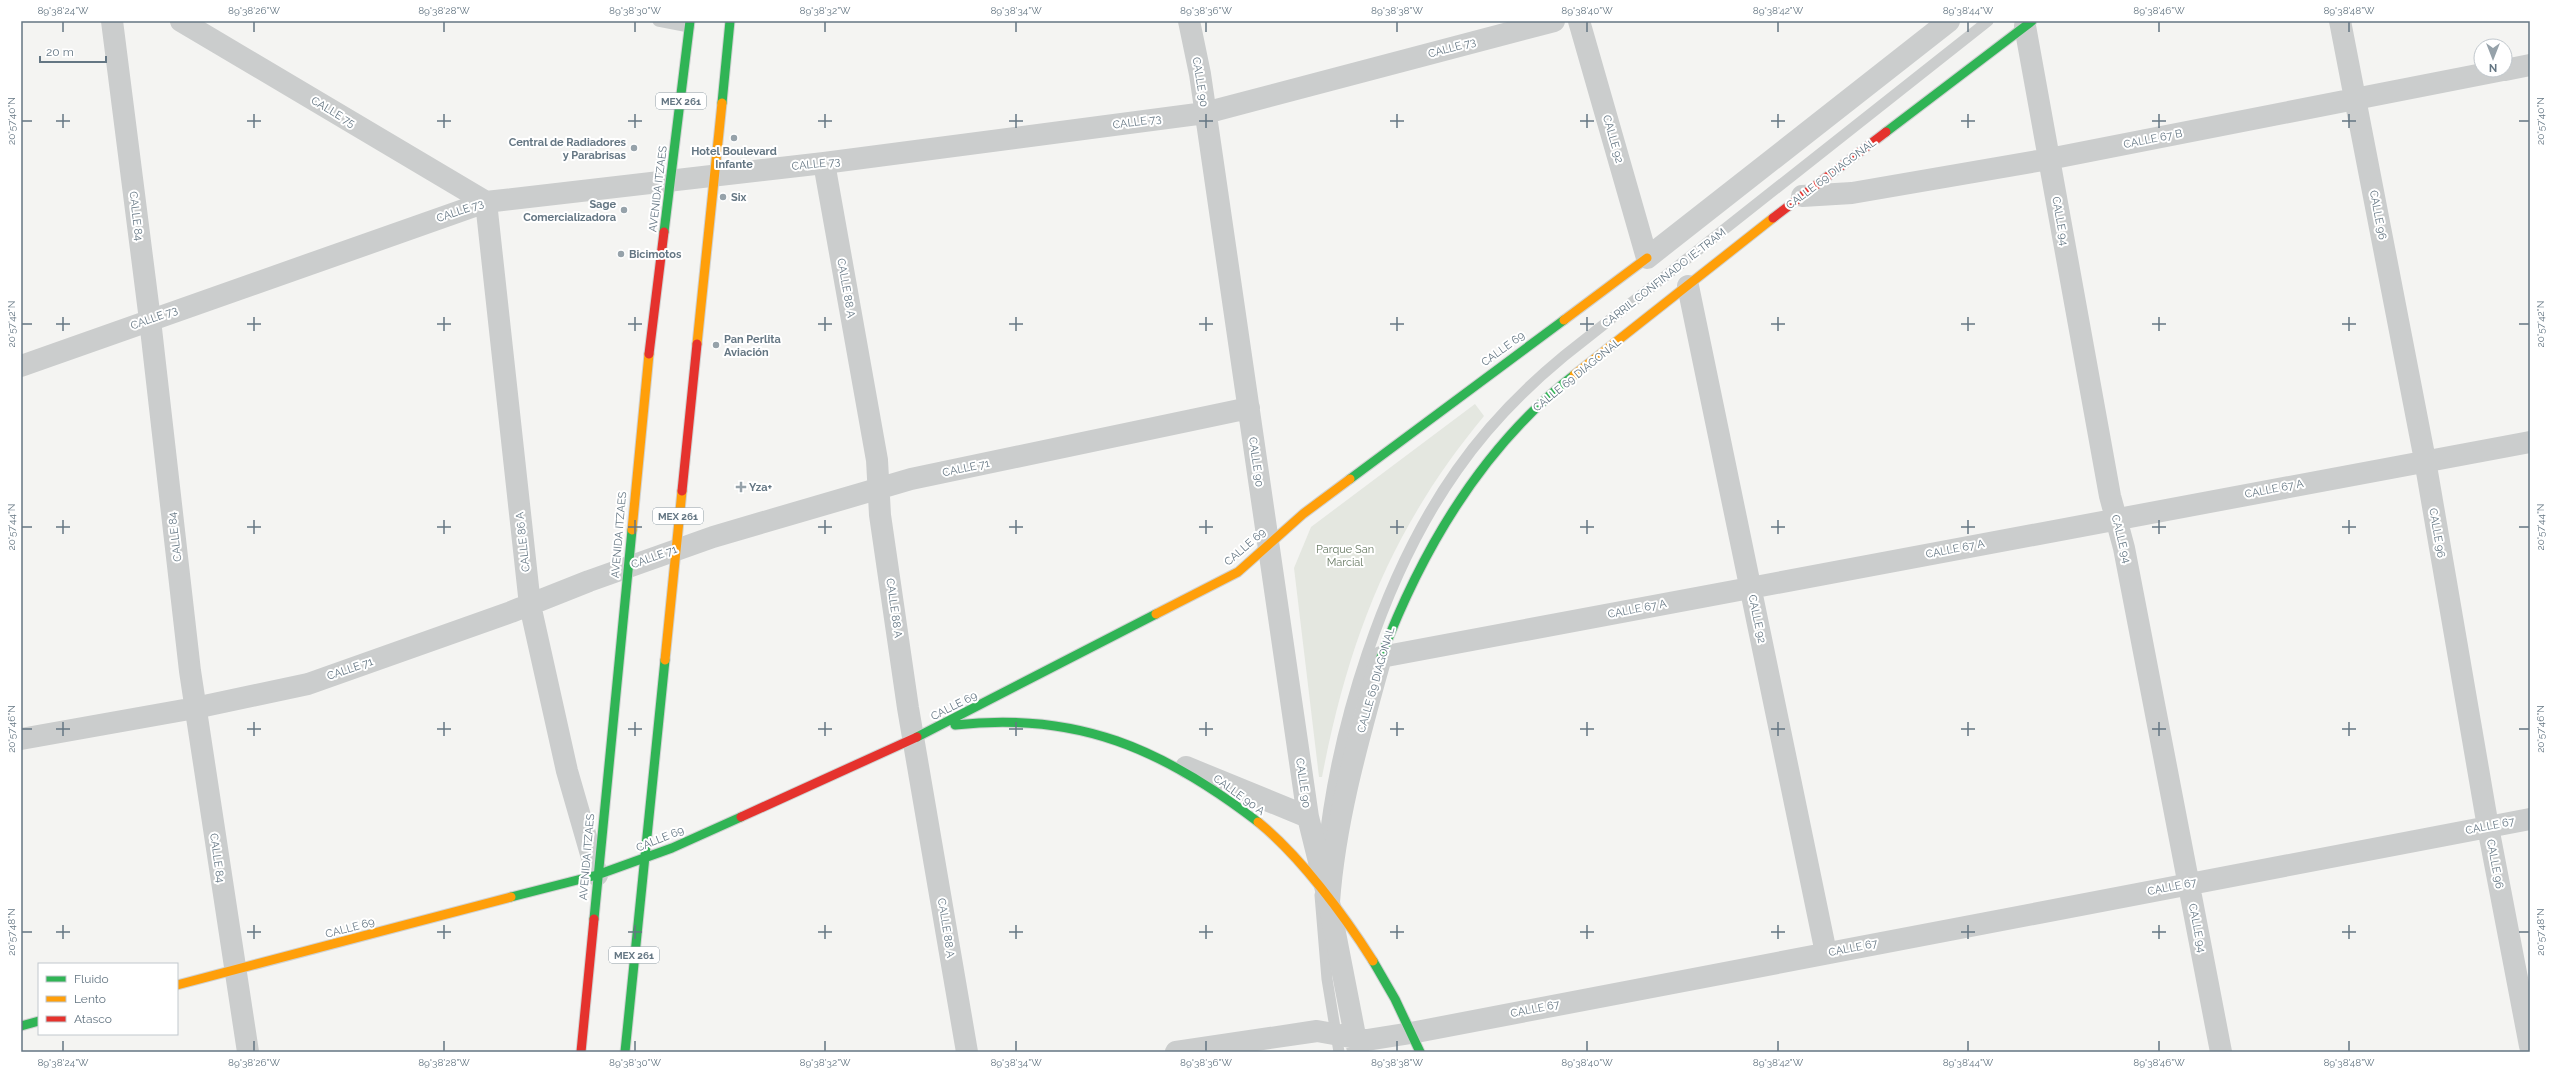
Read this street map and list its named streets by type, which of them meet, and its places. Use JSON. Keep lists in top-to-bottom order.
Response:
{
  "streets": {
    "main road": [
      "MEX 261",
      "CALLE 69 DIAGONAL",
      "AVENIDA ITZAES",
      "CALLE 69",
      "CALLE 90 A"
    ],
    "street": [
      "CALLE 73",
      "CALLE 90",
      "CALLE 75",
      "CALLE 92",
      "CALLE 67 B",
      "CALLE 96",
      "CALLE 84",
      "CALLE 94",
      "CALLE 88 A",
      "CALLE 71",
      "CALLE 67 A",
      "CALLE 86 A",
      "CALLE 67"
    ],
    "lane": ["CARRIL CONFINADO IE-TRAM"]
  },
  "crossings": [
    ["CALLE 73", "CALLE 90"],
    ["CALLE 73", "MEX 261"],
    ["CALLE 73", "CALLE 75"],
    ["CALLE 73", "AVENIDA ITZAES"],
    ["CALLE 73", "CALLE 84"],
    ["CALLE 73", "CALLE 88 A"],
    ["CALLE 73", "CALLE 86 A"],
    ["CALLE 90", "CALLE 69 DIAGONAL"],
    ["CALLE 90", "CARRIL CONFINADO IE-TRAM"],
    ["CALLE 90", "CALLE 69"],
    ["CALLE 90", "CALLE 71"],
    ["CALLE 90", "CALLE 90 A"],
    ["MEX 261", "CALLE 69"],
    ["MEX 261", "CALLE 71"],
    ["CALLE 75", "CALLE 86 A"],
    ["CALLE 92", "CALLE 69 DIAGONAL"],
    ["CALLE 92", "CALLE 69"],
    ["CALLE 92", "CALLE 67 A"],
    ["CALLE 92", "CALLE 67"],
    ["CALLE 67 B", "CALLE 69 DIAGONAL"],
    ["CALLE 67 B", "CALLE 96"],
    ["CALLE 67 B", "CALLE 94"],
    ["CALLE 69 DIAGONAL", "CALLE 94"],
    ["CALLE 69 DIAGONAL", "CARRIL CONFINADO IE-TRAM"],
    ["CALLE 69 DIAGONAL", "CALLE 67 A"],
    ["CALLE 69 DIAGONAL", "CALLE 90 A"],
    ["AVENIDA ITZAES", "CALLE 69"],
    ["AVENIDA ITZAES", "CALLE 71"],
    ["AVENIDA ITZAES", "CALLE 86 A"],
    ["CALLE 96", "CALLE 67 A"],
    ["CALLE 96", "CALLE 67"],
    ["CALLE 84", "CALLE 69"],
    ["CALLE 84", "CALLE 71"],
    ["CALLE 94", "CALLE 67 A"],
    ["CALLE 94", "CALLE 67"],
    ["CARRIL CONFINADO IE-TRAM", "CALLE 90 A"],
    ["CALLE 88 A", "CALLE 69"],
    ["CALLE 88 A", "CALLE 71"],
    ["CALLE 69", "CALLE 86 A"],
    ["CALLE 69", "CALLE 90 A"],
    ["CALLE 71", "CALLE 86 A"],
    ["CALLE 90 A", "CALLE 67"]
  ],
  "parks": ["Parque San Marcial"],
  "places": {
    "other": [
      "Hotel Boulevard Infante",
      "Central de Radiadores y Parabrisas",
      "Six",
      "Sage Comercializadora",
      "Bicimotos",
      "Pan Perlita Aviación"
    ],
    "health": ["Yza+"]
  },
  "legend": ["Fluido", "Lento", "Atasco"],
  "scale_bar": "20 m",
  "north": "bottom",
  "coordinates": [
    "89°38'24\"W",
    "89°38'26\"W",
    "89°38'28\"W",
    "89°38'30\"W",
    "89°38'32\"W",
    "89°38'34\"W",
    "89°38'36\"W",
    "89°38'38\"W",
    "89°38'40\"W",
    "89°38'42\"W",
    "89°38'44\"W",
    "89°38'46\"W",
    "89°38'48\"W",
    "20°57'40\"N",
    "20°57'42\"N",
    "20°57'44\"N",
    "20°57'46\"N",
    "20°57'48\"N"
  ]
}
